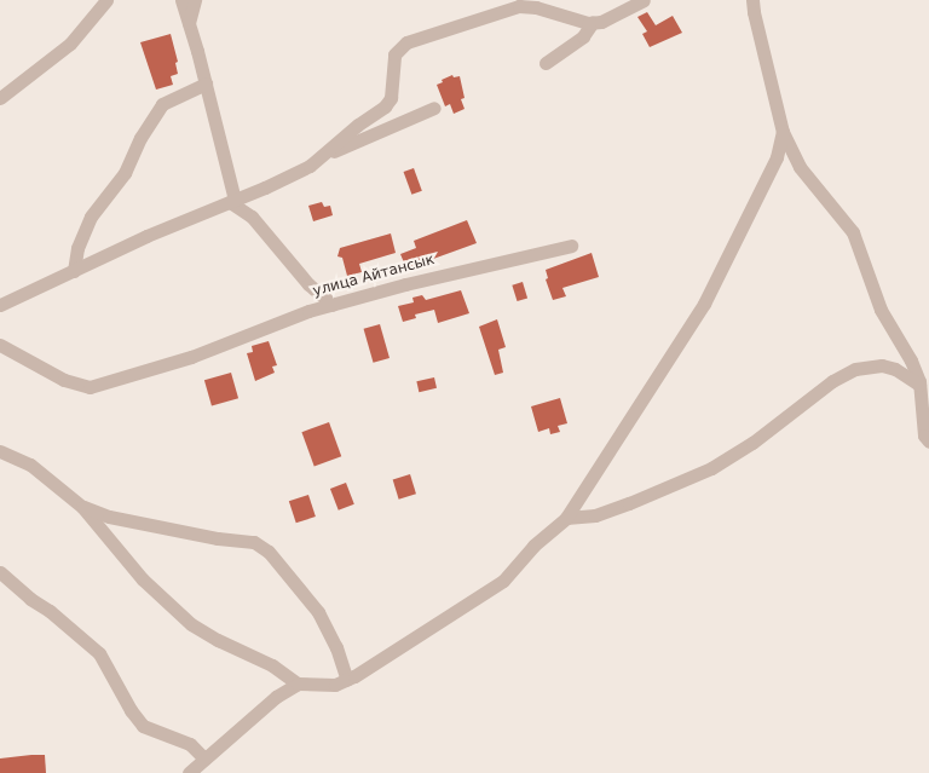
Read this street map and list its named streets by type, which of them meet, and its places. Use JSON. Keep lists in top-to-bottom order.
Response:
{
  "streets": {
    "street": ["улица Айтансык"]
  }
}
